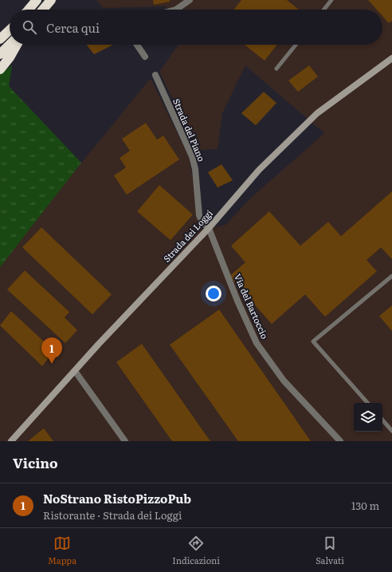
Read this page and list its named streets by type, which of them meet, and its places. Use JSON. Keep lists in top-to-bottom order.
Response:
{
  "streets": {
    "street": ["Strada del Piano", "Strada dei Loggi", "Via del Bartoccio"]
  },
  "crossings": [
    ["Strada del Piano", "Strada dei Loggi"],
    ["Strada del Piano", "Via del Bartoccio"],
    ["Strada dei Loggi", "Via del Bartoccio"]
  ],
  "page": {
    "search": "Cerca qui",
    "pins": "1",
    "heading": "Vicino",
    "list": [
      {
        "mark": "1",
        "name": "NoStrano RistoPizzoPub",
        "note": "Ristorante · Strada dei Loggi",
        "value": "130 m"
      }
    ],
    "nav": ["Mappa", "Indicazioni", "Salvati"]
  }
}
